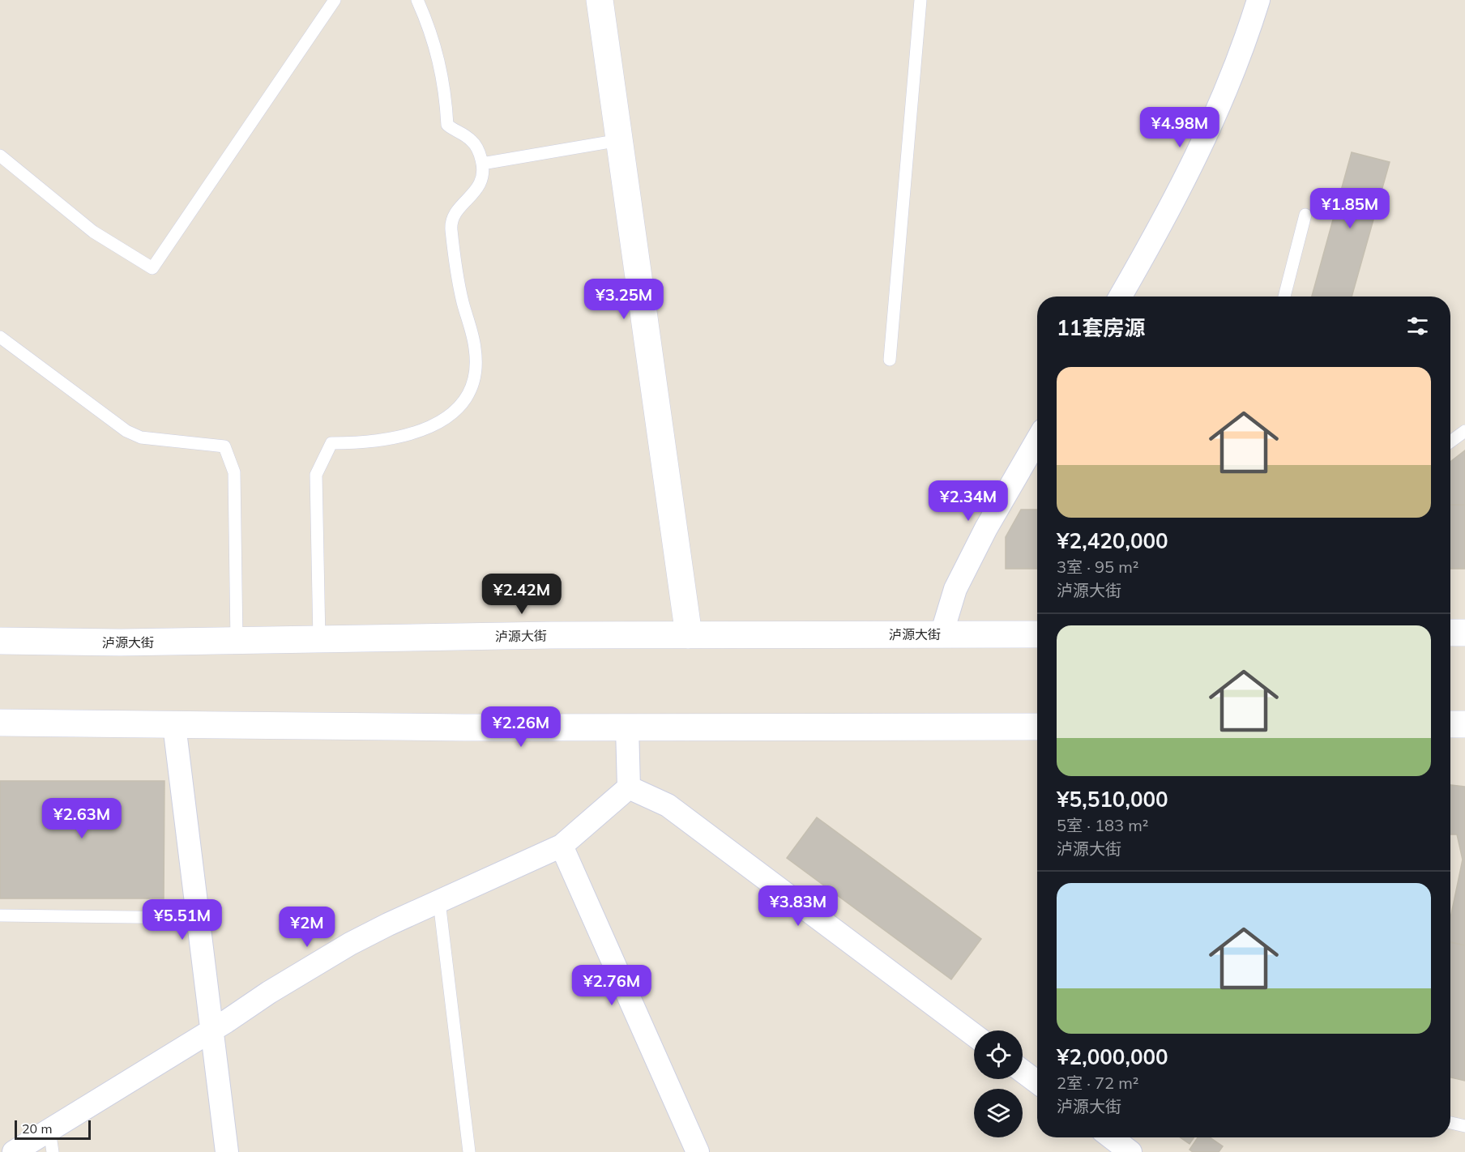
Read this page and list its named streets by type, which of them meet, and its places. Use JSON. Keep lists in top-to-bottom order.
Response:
{
  "streets": {
    "main road": ["泸源大街"]
  },
  "scale_bar": "20 m",
  "page": {
    "price": [
      "¥4.98M",
      "¥1.85M",
      "¥3.25M",
      "¥2.34M",
      "¥2.42M",
      "¥2.26M",
      "¥2.63M",
      "¥3.83M",
      "¥5.51M",
      "¥2M",
      "¥2.76M"
    ],
    "heading": "11套房源",
    "list": [
      {
        "name": "¥2,420,000",
        "note": "3室 · 95 m² · 泸源大街"
      },
      {
        "name": "¥5,510,000",
        "note": "5室 · 183 m² · 泸源大街"
      },
      {
        "name": "¥2,000,000",
        "note": "2室 · 72 m² · 泸源大街"
      }
    ],
    "scale": "20 m"
  }
}
